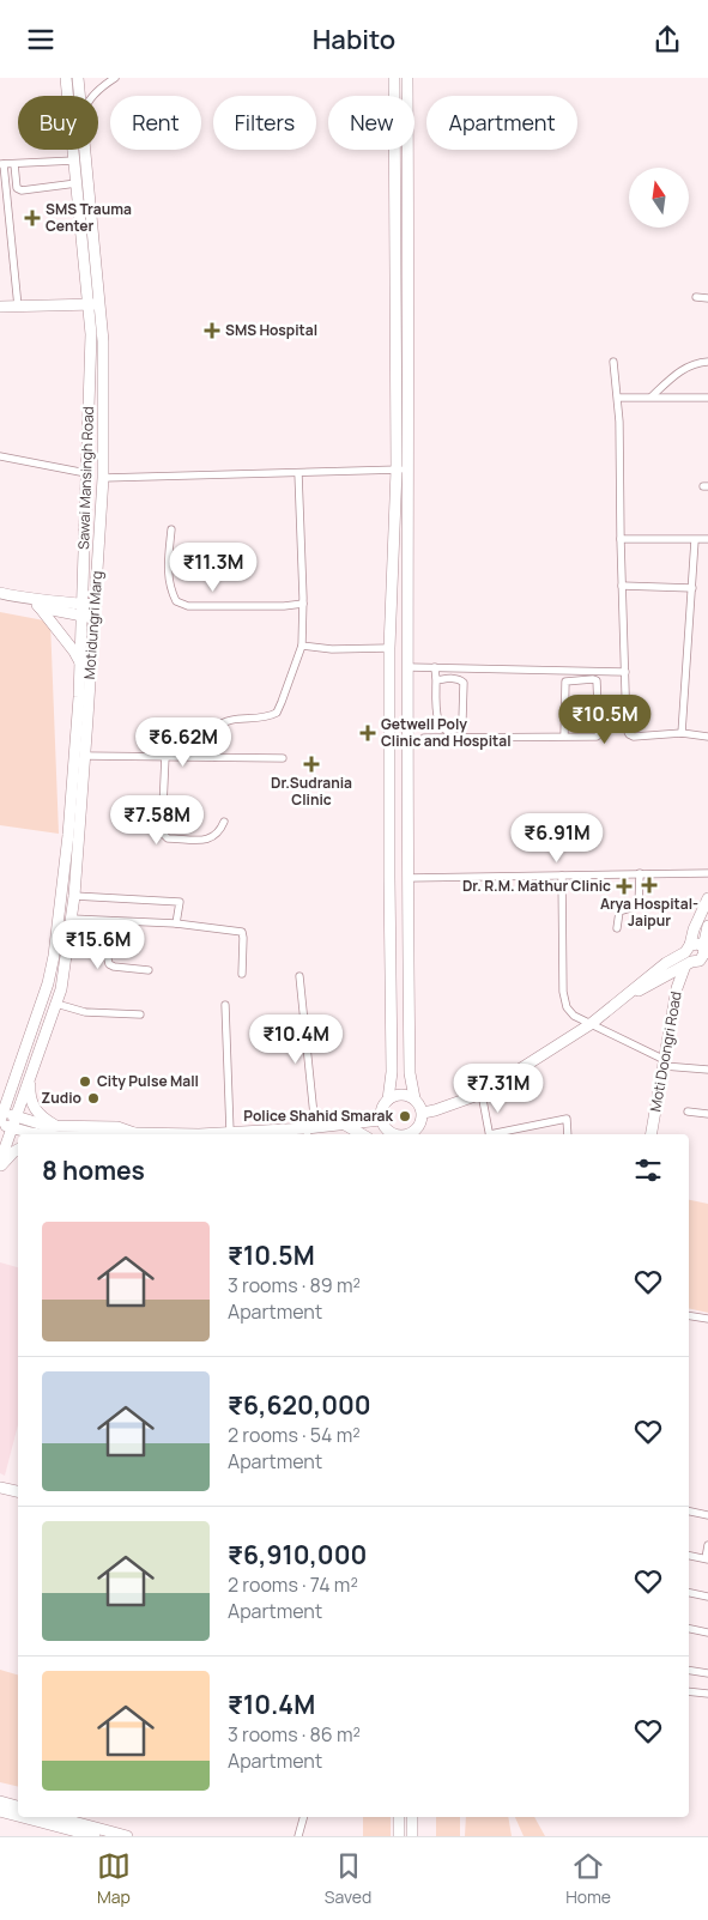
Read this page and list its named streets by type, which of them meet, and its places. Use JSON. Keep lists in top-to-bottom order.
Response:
{
  "streets": {
    "main road": ["Sawai Mansingh Road", "Motidungri Marg", "Moti Doongri Road"]
  },
  "crossings": [
    ["Sawai Mansingh Road", "Motidungri Marg"]
  ],
  "places": {
    "health": [
      "SMS Trauma Center",
      "SMS Hospital",
      "Getwell Poly Clinic and Hospital",
      "Dr.Sudrania Clinic",
      "Arya Hospital- Jaipur",
      "Dr. R.M. Mathur Clinic"
    ],
    "other": ["City Pulse Mall", "Zudio", "Police Shahid Smarak"]
  },
  "north": "top",
  "page": {
    "header": "Habito",
    "chip": [
      "Buy",
      "Rent",
      "Filters",
      "New",
      "Apartment"
    ],
    "price": [
      "₹11.3M",
      "₹10.5M",
      "₹6.62M",
      "₹7.58M",
      "₹6.91M",
      "₹15.6M",
      "₹10.4M",
      "₹7.31M"
    ],
    "heading": "8 homes",
    "list": [
      {
        "name": "₹10.5M",
        "note": "3 rooms · 89 m² · Apartment"
      },
      {
        "name": "₹6,620,000",
        "note": "2 rooms · 54 m² · Apartment"
      },
      {
        "name": "₹6,910,000",
        "note": "2 rooms · 74 m² · Apartment"
      },
      {
        "name": "₹10.4M",
        "note": "3 rooms · 86 m² · Apartment"
      }
    ],
    "tabs": ["Map", "Saved", "Home"]
  }
}
